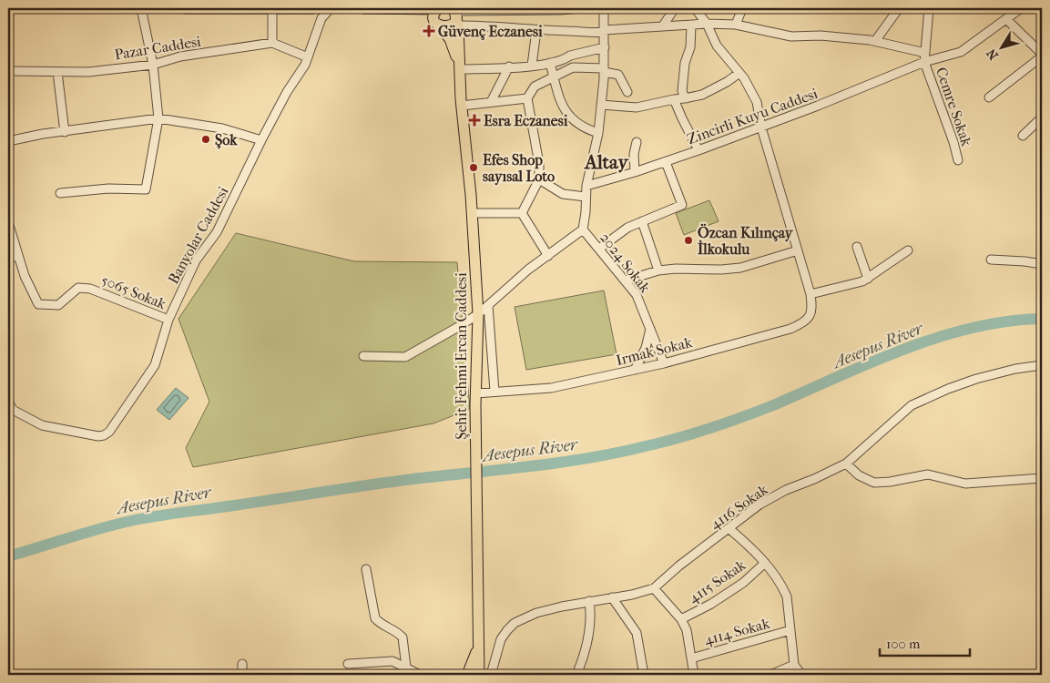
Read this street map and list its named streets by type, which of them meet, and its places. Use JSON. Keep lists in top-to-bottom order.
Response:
{
  "streets": {
    "main road": ["Şehit Fehmi Ercan Caddesi"],
    "street": [
      "Pazar Caddesi",
      "Cemre Sokak",
      "Zincirli Kuyu Caddesi",
      "Banyolar Caddesi",
      "2024 Sokak",
      "5065 Sokak",
      "Irmak Sokak",
      "4116 Sokak",
      "4115 Sokak",
      "4114 Sokak"
    ]
  },
  "crossings": [
    ["Cemre Sokak", "Zincirli Kuyu Caddesi"],
    ["Zincirli Kuyu Caddesi", "Irmak Sokak"],
    ["Banyolar Caddesi", "5065 Sokak"],
    ["2024 Sokak", "Irmak Sokak"],
    ["Irmak Sokak", "Şehit Fehmi Ercan Caddesi"]
  ],
  "districts": ["Altay"],
  "water": ["Aesepus River"],
  "places": {
    "health": ["Güvenç Eczanesi", "Esra Eczanesi"],
    "other": ["Şok", "Efes Shop sayısal Loto", "Özcan Kılınçay İlkokulu"]
  },
  "scale_bar": "100 m",
  "north": "bottom left"
}
